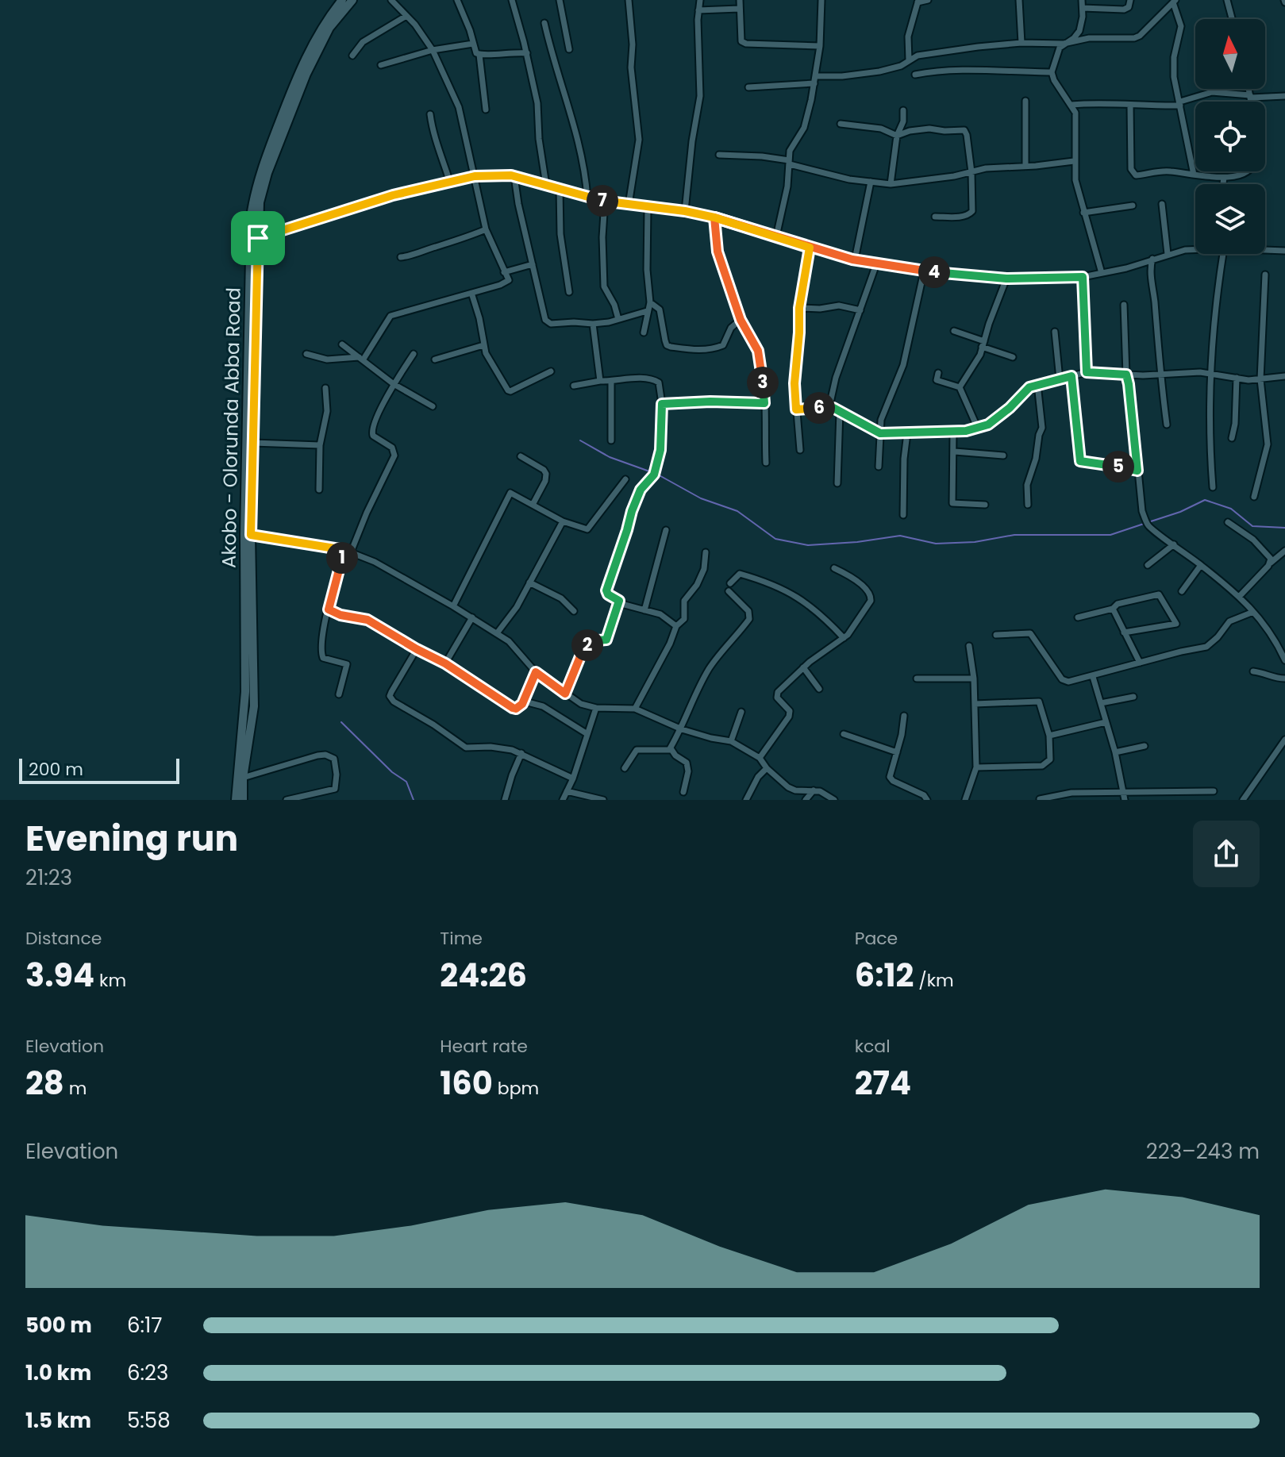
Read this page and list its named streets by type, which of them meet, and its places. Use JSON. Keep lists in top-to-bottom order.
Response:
{
  "streets": {
    "main road": ["Akobo - Olorunda Abba Road"]
  },
  "scale_bar": "200 m",
  "north": "top",
  "page": {
    "pins": [
      "7",
      "4",
      "3",
      "6",
      "5",
      "1",
      "2"
    ],
    "scale": "200 m",
    "heading": ["Evening run", "21:23"],
    "stats": [
      ["Distance", "3.94 km"],
      ["Time", "24:26"],
      ["Pace", "6:12 /km"],
      ["Elevation", "28 m"],
      ["Heart rate", "160 bpm"],
      ["kcal", "274"]
    ],
    "chart": ["Elevation", "223–243 m"],
    "list": [
      {
        "name": "500 m",
        "note": "6:17"
      },
      {
        "name": "1.0 km",
        "note": "6:23"
      },
      {
        "name": "1.5 km",
        "note": "5:58"
      }
    ]
  }
}
